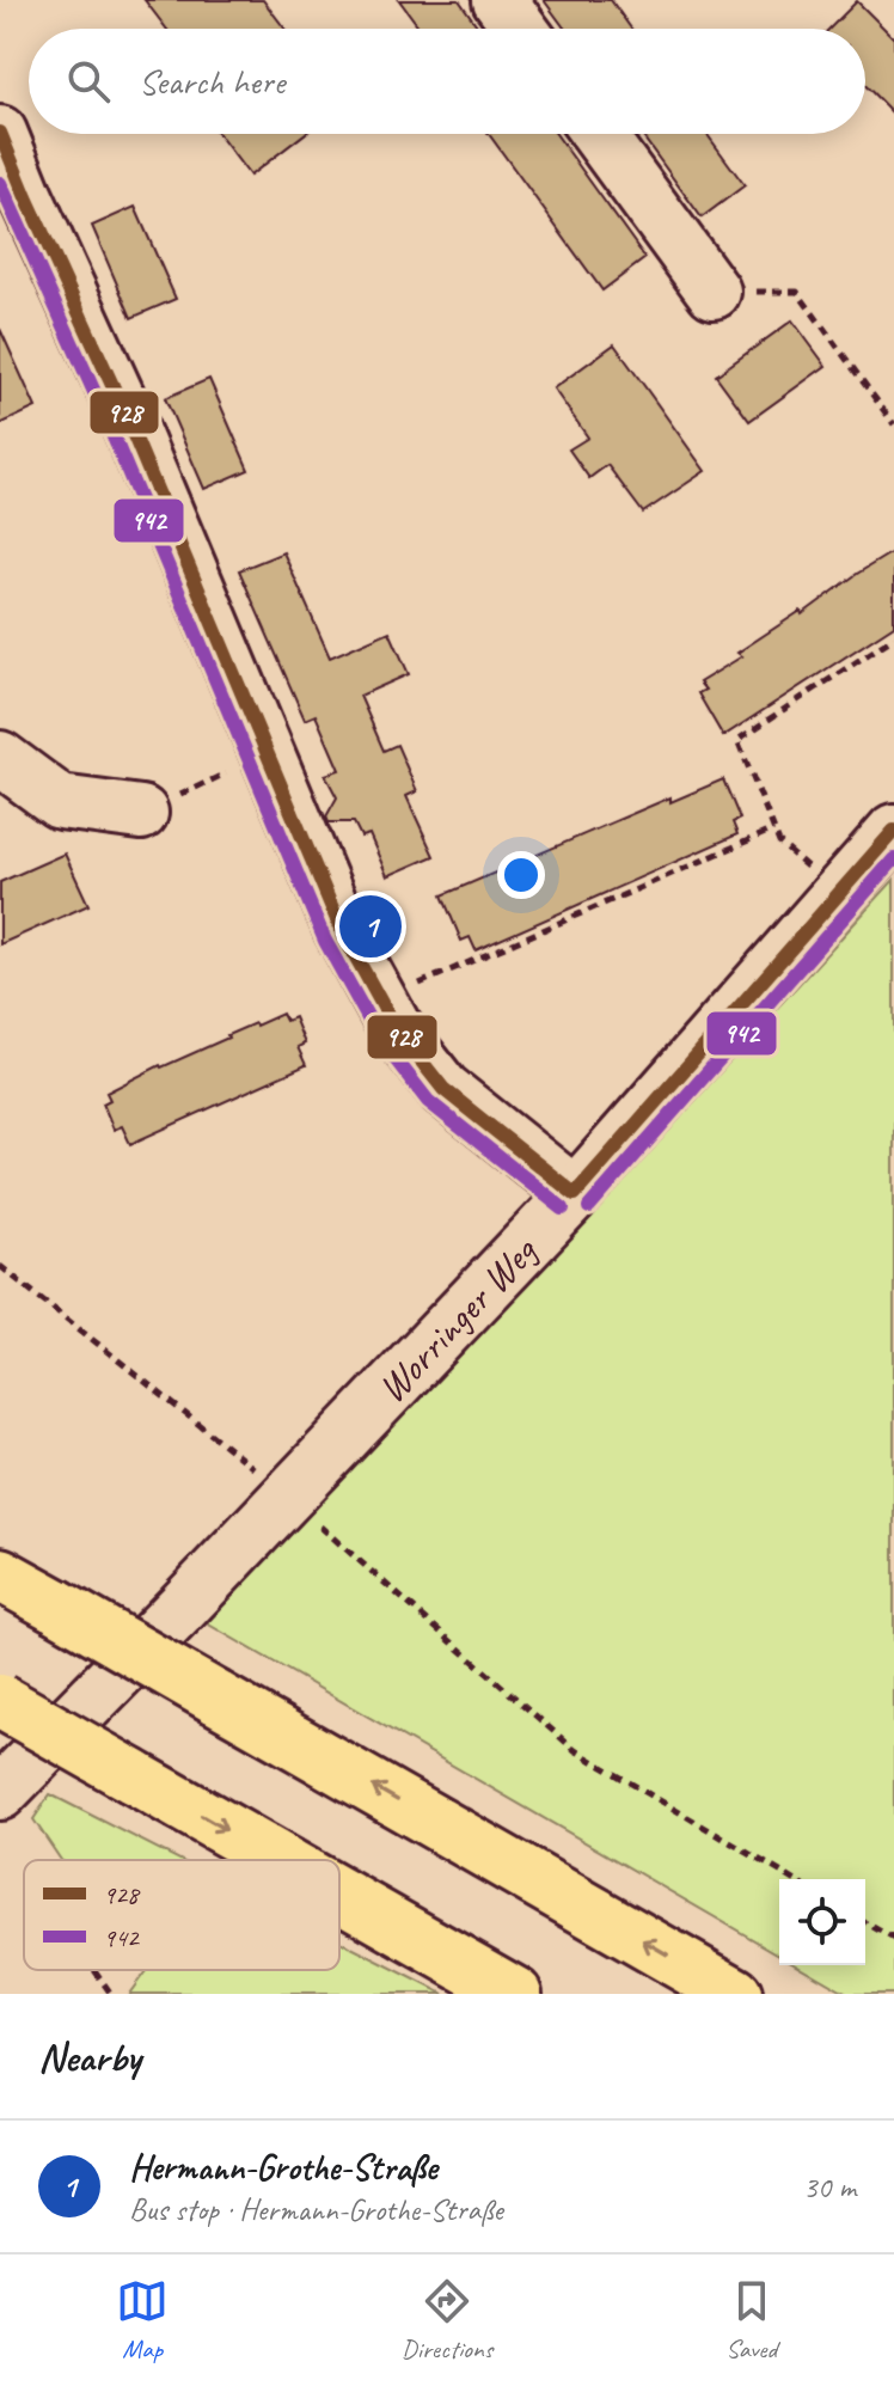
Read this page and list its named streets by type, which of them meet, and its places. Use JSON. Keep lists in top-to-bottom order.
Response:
{
  "streets": {
    "street": ["Worringer Weg"]
  },
  "lines": ["transit line 928", "transit line 942"],
  "legend": ["928", "942"],
  "page": {
    "search": "Search here",
    "pins": "1",
    "heading": "Nearby",
    "list": [
      {
        "mark": "1",
        "name": "Hermann-Grothe-Straße",
        "note": "Bus stop · Hermann-Grothe-Straße",
        "value": "30 m"
      }
    ],
    "nav": ["Map", "Directions", "Saved"]
  }
}
